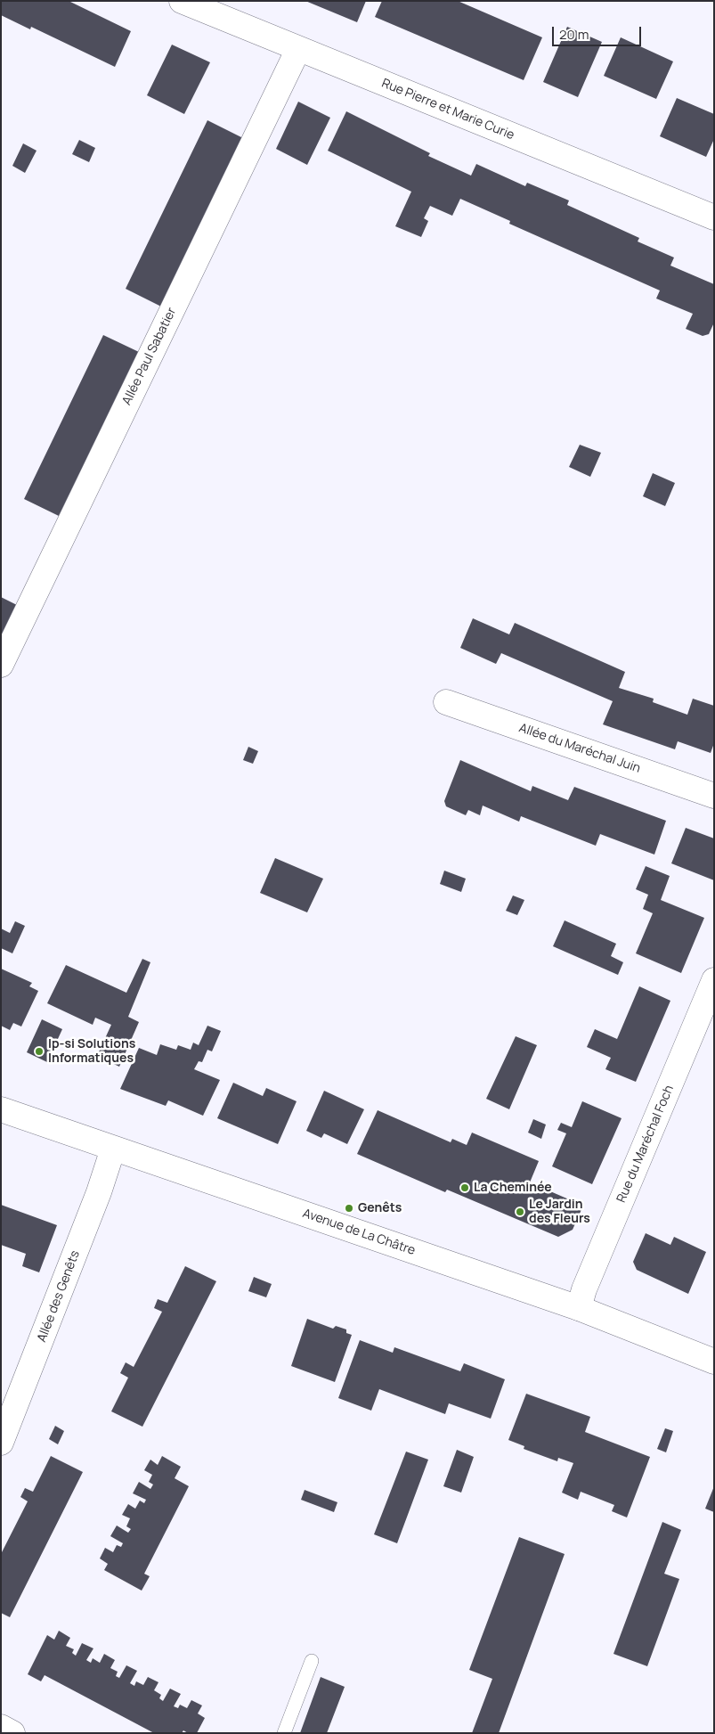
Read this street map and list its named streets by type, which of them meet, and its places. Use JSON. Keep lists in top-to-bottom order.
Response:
{
  "streets": {
    "street": [
      "Rue Pierre et Marie Curie",
      "Allée Paul Sabatier",
      "Allée du Maréchal Juin",
      "Rue du Maréchal Foch",
      "Avenue de La Châtre",
      "Allée des Genêts"
    ]
  },
  "crossings": [
    ["Rue Pierre et Marie Curie", "Allée Paul Sabatier"],
    ["Rue du Maréchal Foch", "Avenue de La Châtre"],
    ["Avenue de La Châtre", "Allée des Genêts"]
  ],
  "places": [
    "Ip-si Solutions Informatiques",
    "La Cheminée",
    "Genêts",
    "Le Jardin des Fleurs"
  ],
  "scale_bar": "20 m"
}
